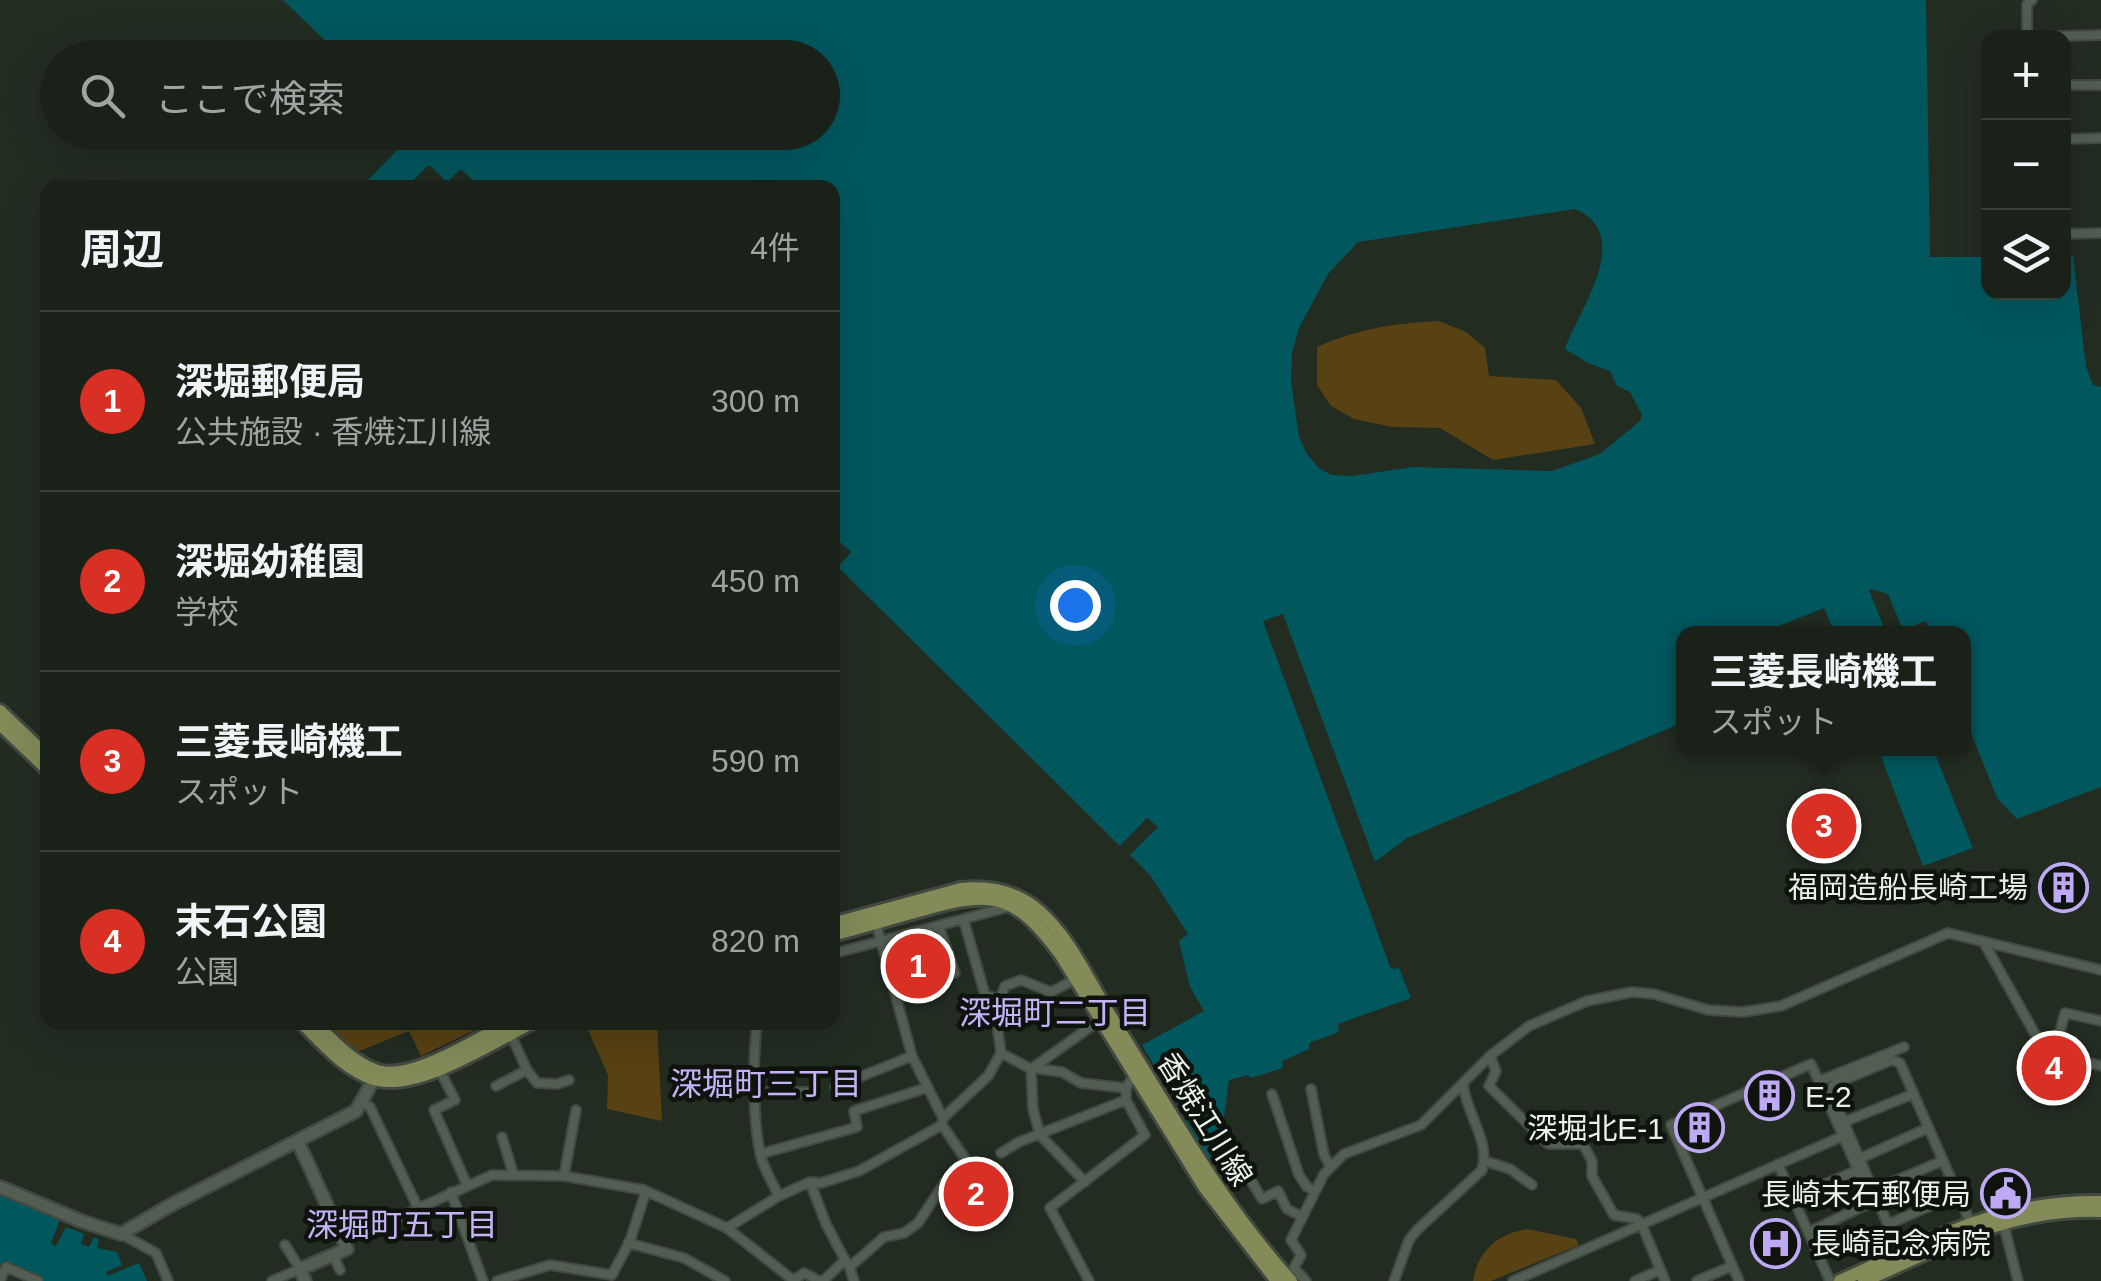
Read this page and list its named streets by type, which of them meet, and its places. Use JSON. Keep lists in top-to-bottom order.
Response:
{
  "streets": {
    "main road": ["香焼江川線"]
  },
  "districts": ["深堀町二丁目", "深堀町三丁目", "深堀町五丁目"],
  "places": {
    "building": ["福岡造船長崎工場", "E-2", "深堀北E-1"],
    "public building": ["長崎末石郵便局"],
    "hospital": ["長崎記念病院"]
  },
  "page": {
    "map_buttons": ["+", "−"],
    "search": "ここで検索",
    "heading": ["周辺", "4件"],
    "list": [
      {
        "mark": "1",
        "name": "深堀郵便局",
        "note": "公共施設 · 香焼江川線",
        "value": "300 m"
      },
      {
        "mark": "2",
        "name": "深堀幼稚園",
        "note": "学校",
        "value": "450 m"
      },
      {
        "mark": "3",
        "name": "三菱長崎機工",
        "note": "スポット",
        "value": "590 m"
      },
      {
        "mark": "4",
        "name": "末石公園",
        "note": "公園",
        "value": "820 m"
      }
    ],
    "popup": ["三菱長崎機工", "スポット"],
    "pins": [
      "3",
      "1",
      "4",
      "2"
    ]
  }
}
